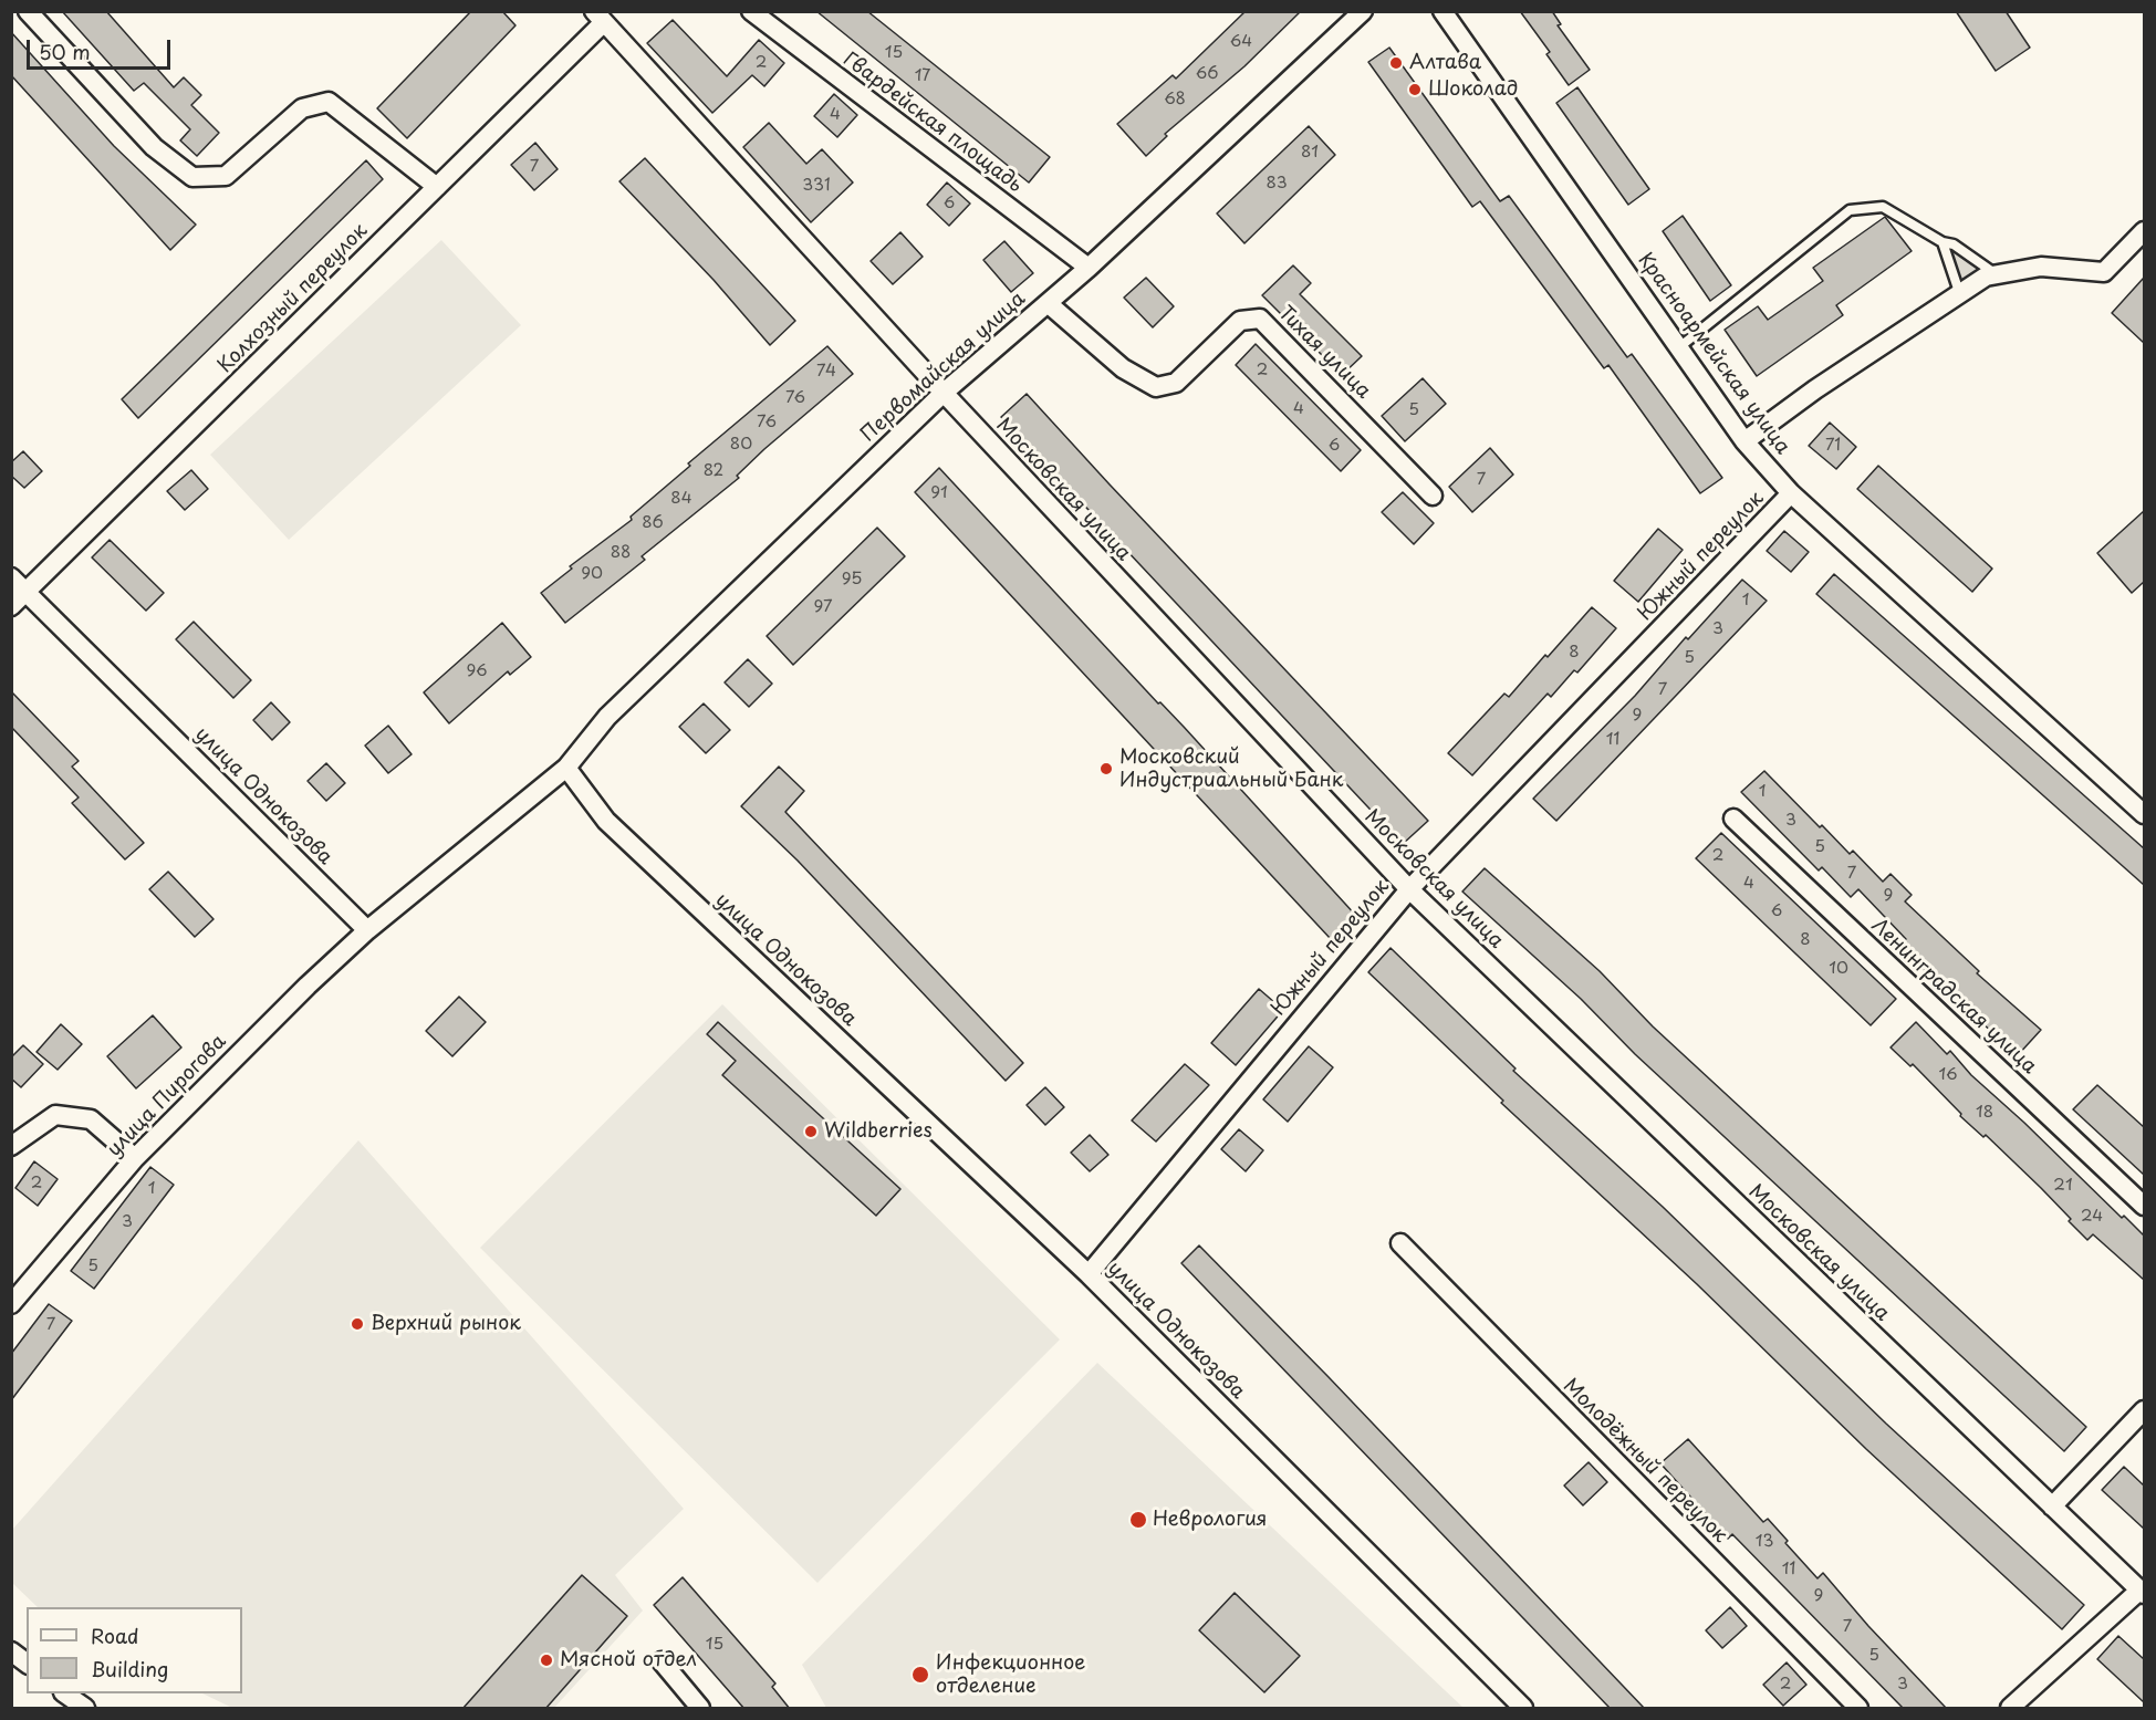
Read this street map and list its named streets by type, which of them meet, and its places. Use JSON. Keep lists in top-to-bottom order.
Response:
{
  "streets": {
    "street": [
      "Гвардейская площадь",
      "Колхозный переулок",
      "Тихая улица",
      "Красноармейская улица",
      "Первомайская улица",
      "Московская улица",
      "Южный переулок",
      "улица Однокозова",
      "Ленинградская улица",
      "улица Пирогова",
      "Молодёжный переулок"
    ]
  },
  "crossings": [
    ["Гвардейская площадь", "Первомайская улица"],
    ["Колхозный переулок", "Московская улица"],
    ["Колхозный переулок", "улица Однокозова"],
    ["Тихая улица", "Первомайская улица"],
    ["Красноармейская улица", "Южный переулок"],
    ["Первомайская улица", "Московская улица"],
    ["Первомайская улица", "улица Однокозова"],
    ["Московская улица", "Южный переулок"],
    ["Южный переулок", "улица Однокозова"],
    ["улица Однокозова", "улица Пирогова"]
  ],
  "places": [
    "Алтава",
    "Шоколад",
    "Московский Индустриальный Банк",
    "Wildberries",
    "Верхний рынок",
    "Неврология",
    "Мясной отдел",
    "Инфекционное отделение"
  ],
  "house_numbers": [
    "64",
    "15",
    "2",
    "66",
    "17",
    "68",
    "4",
    "81",
    "7",
    "83",
    "331",
    "6",
    "2",
    "74",
    "76",
    "4",
    "5",
    "76",
    "80",
    "6",
    "71",
    "82",
    "7",
    "91",
    "84",
    "86",
    "88",
    "90",
    "95",
    "1",
    "97",
    "3",
    "8",
    "5",
    "96",
    "7",
    "9",
    "11",
    "1",
    "3",
    "5",
    "2",
    "7",
    "4",
    "9",
    "6",
    "8",
    "10",
    "16",
    "18",
    "2",
    "21",
    "1",
    "24",
    "3",
    "5",
    "7",
    "13",
    "11",
    "9",
    "7",
    "15",
    "5",
    "2",
    "3"
  ],
  "legend": ["Road", "Building"],
  "scale_bar": "50 m"
}
